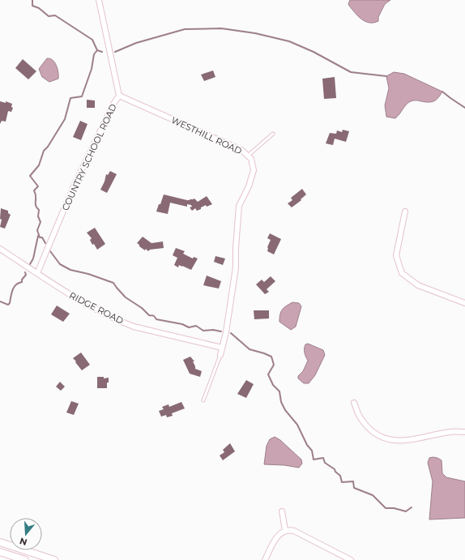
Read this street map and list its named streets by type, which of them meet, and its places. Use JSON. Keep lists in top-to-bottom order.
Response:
{
  "streets": {
    "street": ["WESTHILL ROAD", "COUNTRY SCHOOL ROAD", "RIDGE ROAD"]
  },
  "crossings": [
    ["WESTHILL ROAD", "COUNTRY SCHOOL ROAD"],
    ["WESTHILL ROAD", "RIDGE ROAD"],
    ["COUNTRY SCHOOL ROAD", "RIDGE ROAD"]
  ],
  "north": "bottom"
}
